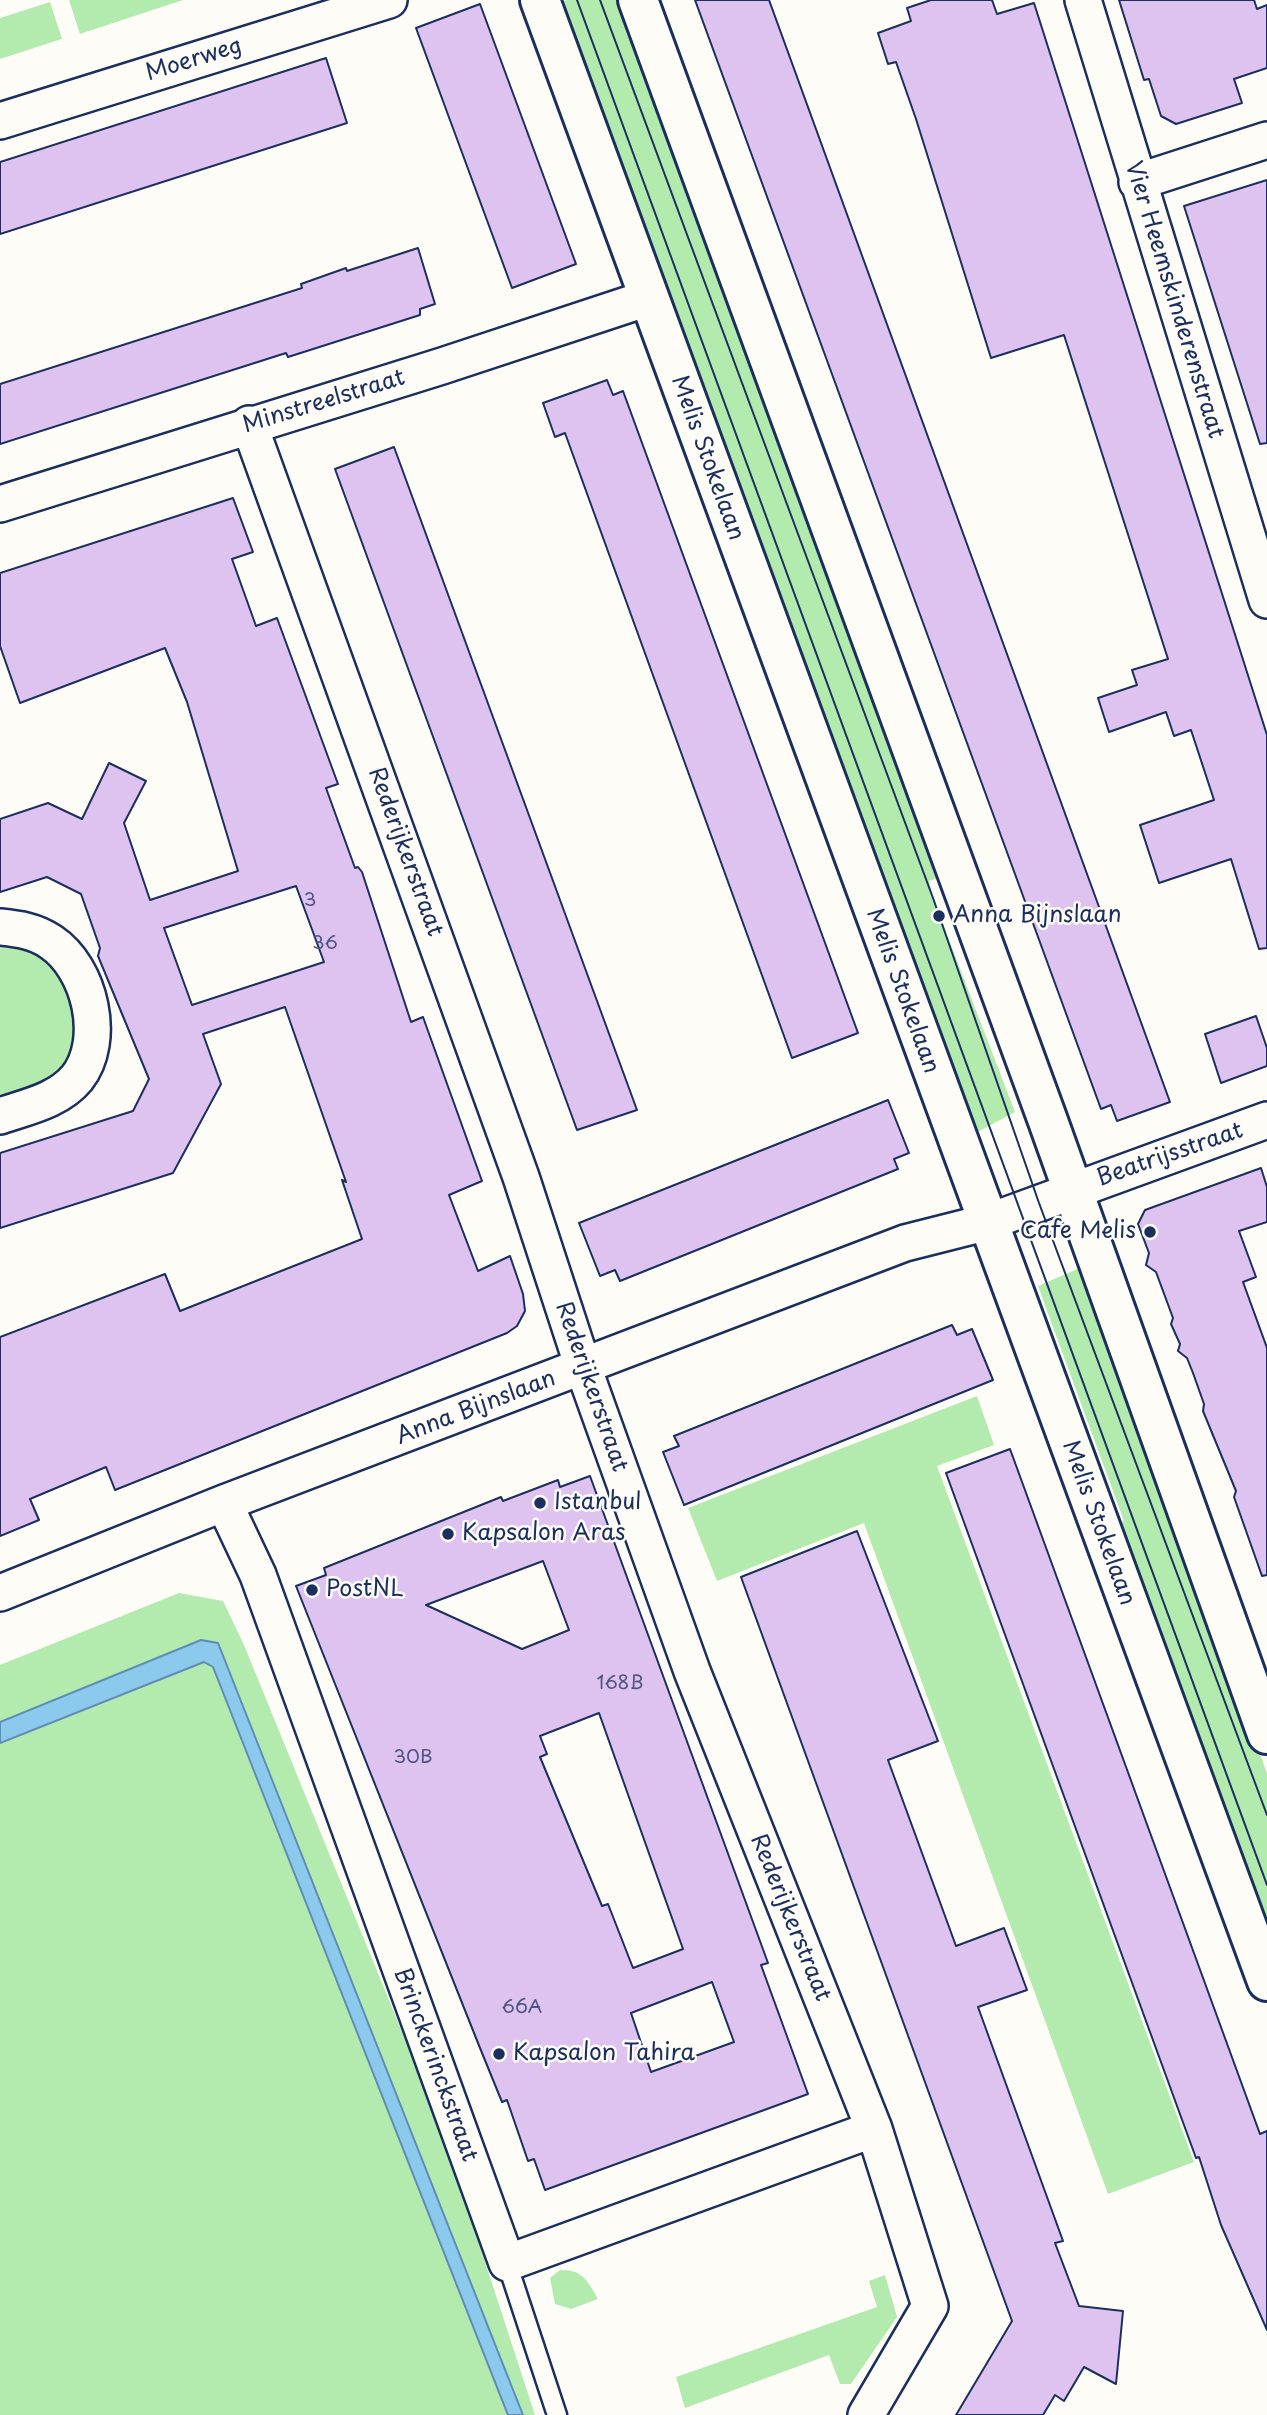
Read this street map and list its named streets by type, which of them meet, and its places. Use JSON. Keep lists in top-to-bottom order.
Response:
{
  "streets": {
    "street": [
      "Moerweg",
      "Vier Heemskinderenstraat",
      "Minstreelstraat",
      "Melis Stokelaan",
      "Rederijkerstraat",
      "Beatrijsstraat",
      "Anna Bijnslaan",
      "Brinckerinckstraat"
    ]
  },
  "crossings": [
    ["Minstreelstraat", "Melis Stokelaan"],
    ["Minstreelstraat", "Rederijkerstraat"],
    ["Melis Stokelaan", "Anna Bijnslaan"],
    ["Rederijkerstraat", "Anna Bijnslaan"],
    ["Beatrijsstraat", "Anna Bijnslaan"],
    ["Anna Bijnslaan", "Brinckerinckstraat"]
  ],
  "places": [
    "Anna Bijnslaan",
    "Cafe Melis",
    "Istanbul",
    "Kapsalon Aras",
    "PostNL",
    "Kapsalon Tahira"
  ],
  "house_numbers": [
    "3",
    "36",
    "168B",
    "30B",
    "66A"
  ]
}
